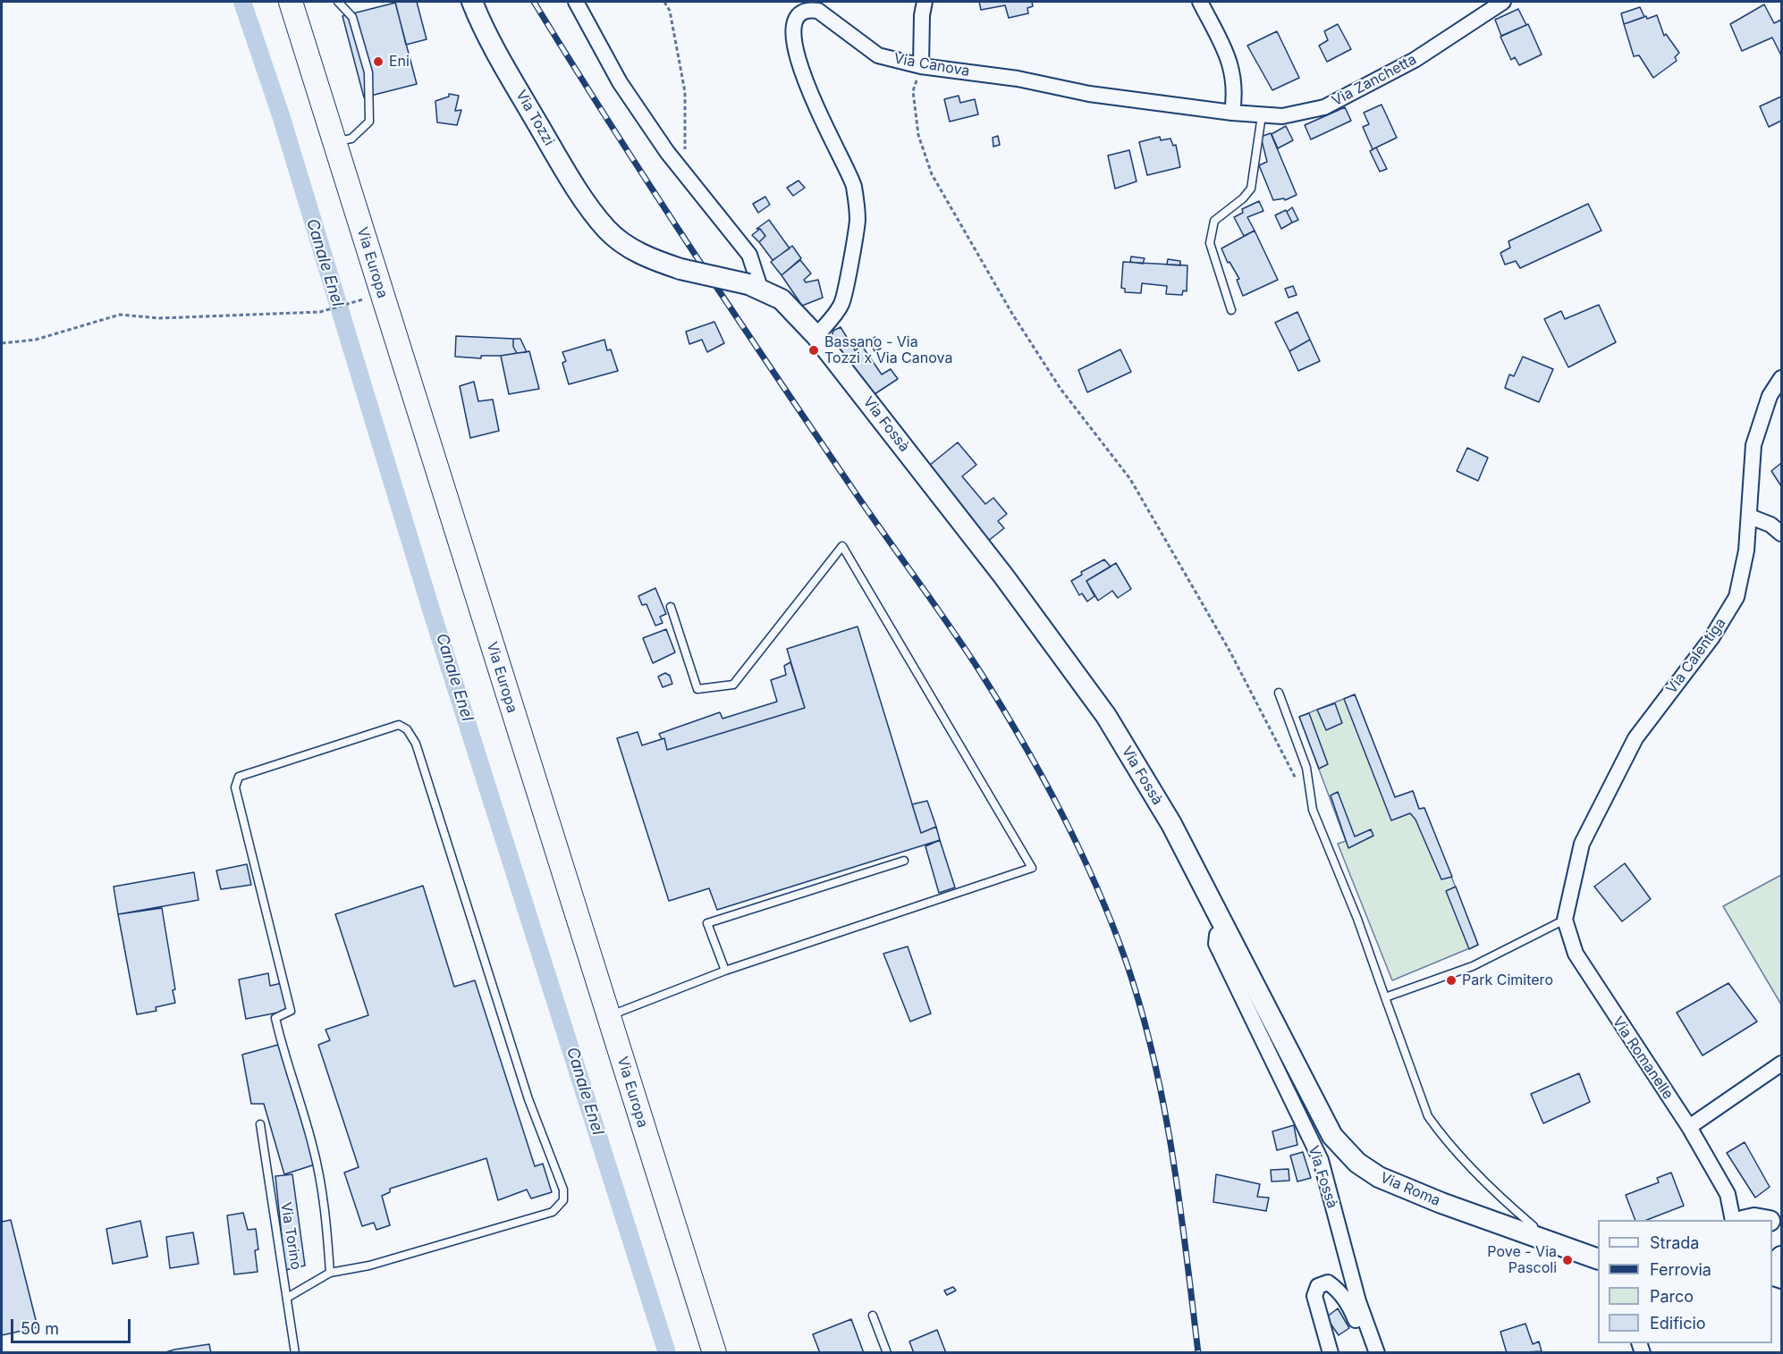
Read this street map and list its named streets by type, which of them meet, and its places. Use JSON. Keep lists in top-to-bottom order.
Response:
{
  "streets": {
    "main road": [
      "Via Tozzi",
      "Via Europa",
      "Via Fossà",
      "Via Roma"
    ],
    "street": [
      "Via Canova",
      "Via Zanchetta",
      "Via Calentiga",
      "Via Romanelle"
    ],
    "lane": ["Via Torino"]
  },
  "crossings": [
    ["Via Canova", "Via Zanchetta"],
    ["Via Canova", "Via Fossà"],
    ["Via Tozzi", "Via Fossà"],
    ["Via Fossà", "Via Roma"],
    ["Via Calentiga", "Via Romanelle"]
  ],
  "water": ["Canale Enel"],
  "places": [
    "Eni",
    "Bassano - Via Tozzi x Via Canova",
    "Park Cimitero",
    "Pove - Via Pascoli"
  ],
  "legend": [
    "Strada",
    "Ferrovia",
    "Parco",
    "Edificio"
  ],
  "scale_bar": "50 m"
}
